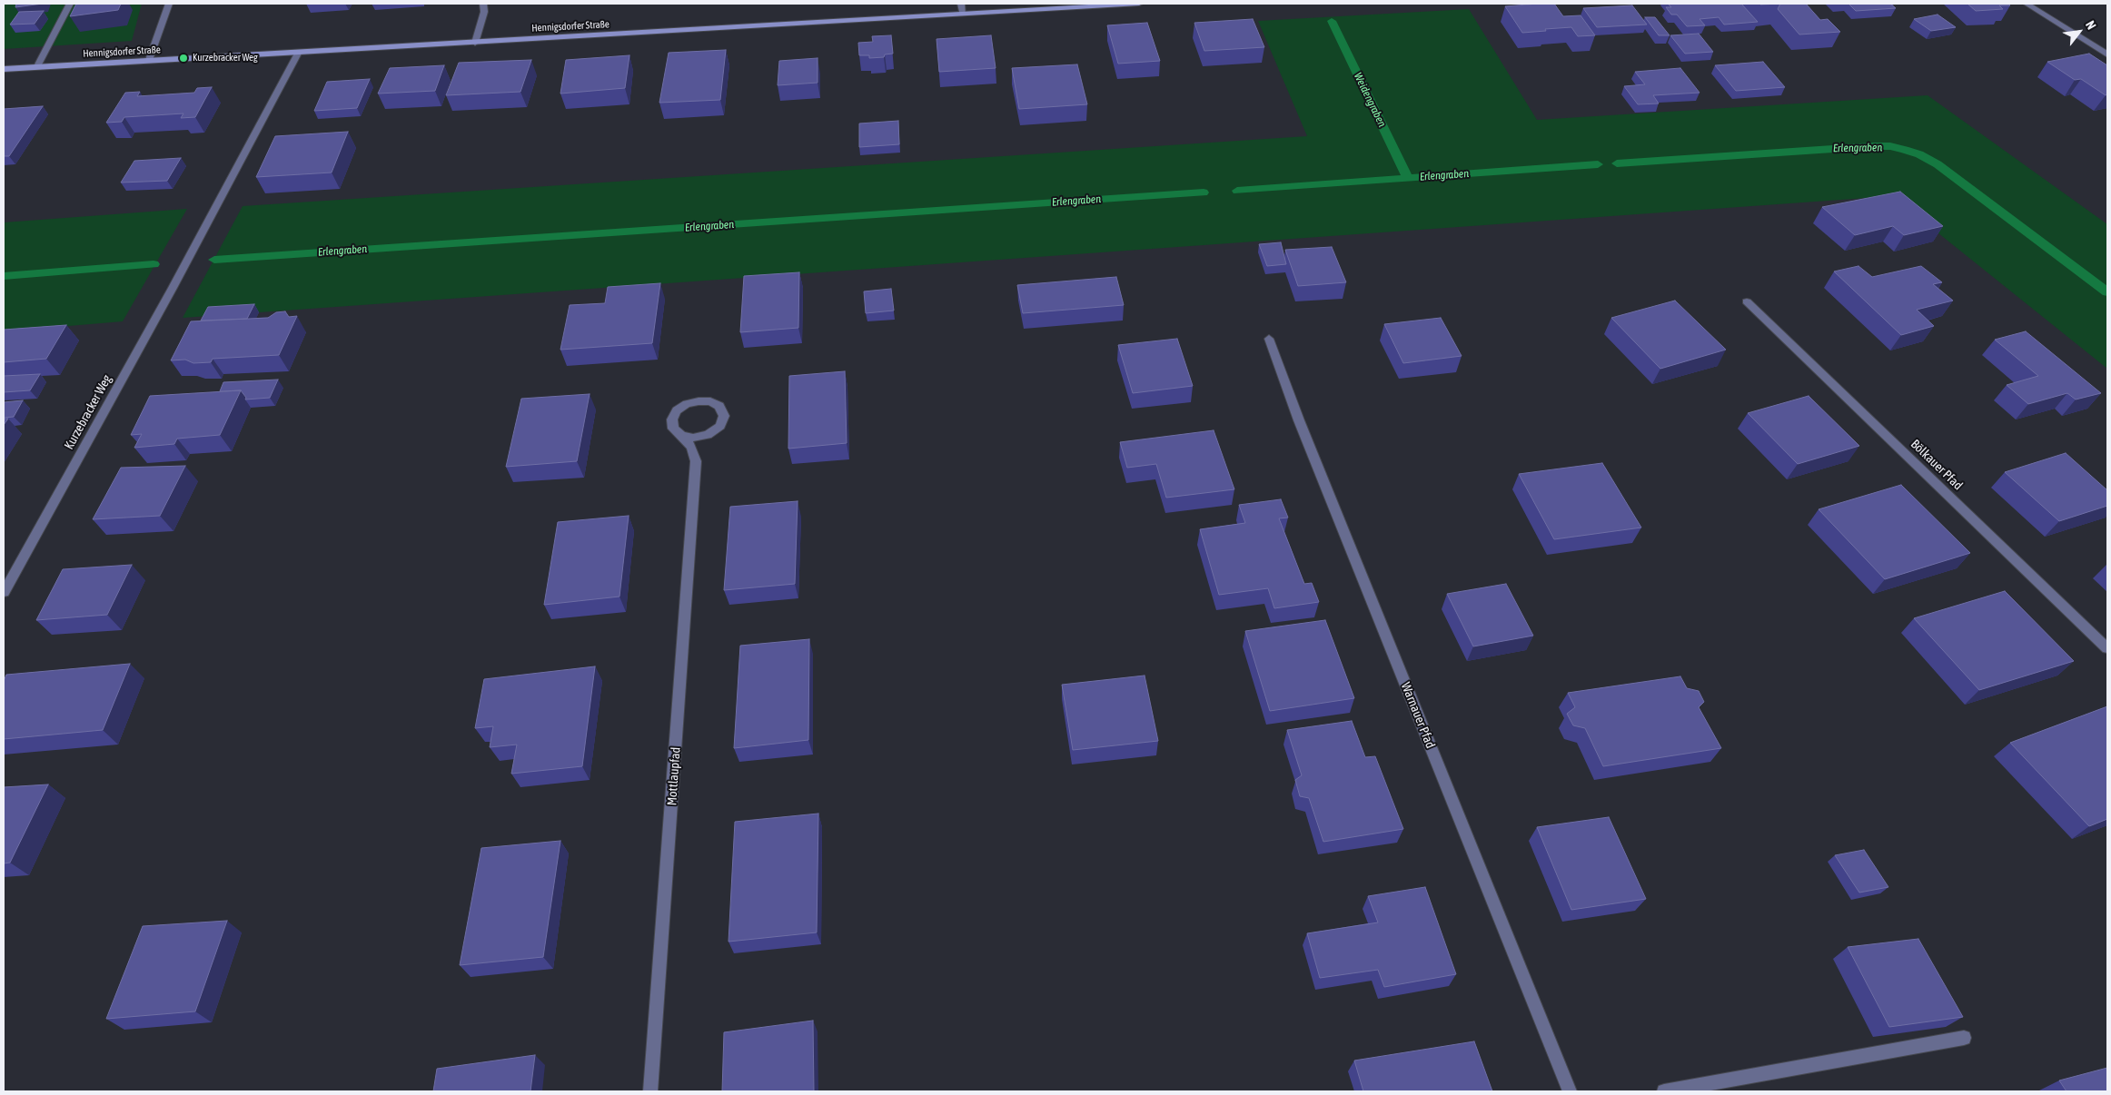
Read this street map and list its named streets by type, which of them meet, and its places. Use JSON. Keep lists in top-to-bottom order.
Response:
{
  "streets": {
    "main road": ["Hennigsdorfer Straße"],
    "street": [
      "Kurzebracker Weg",
      "Bölkauer Pfad",
      "Warnauer Pfad",
      "Mottlaupfad"
    ]
  },
  "crossings": [
    ["Hennigsdorfer Straße", "Kurzebracker Weg"]
  ],
  "water": ["Weidengraben", "Erlengraben"],
  "places": ["Kurzebracker Weg"],
  "north": "top right"
}
